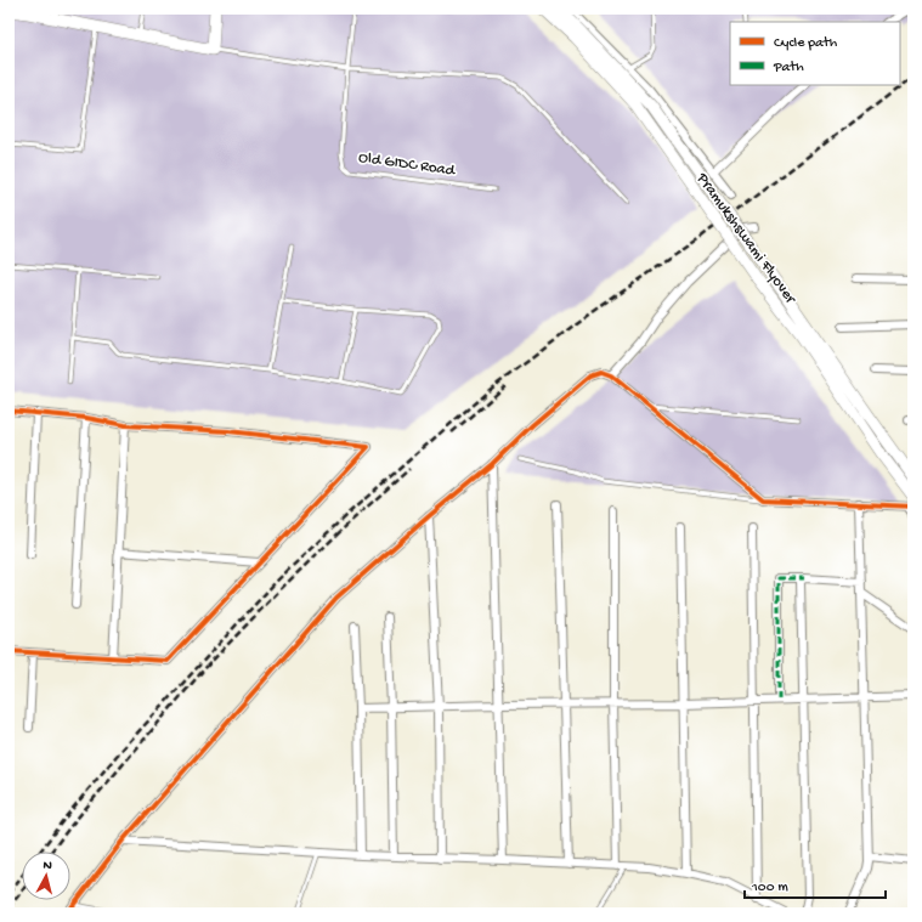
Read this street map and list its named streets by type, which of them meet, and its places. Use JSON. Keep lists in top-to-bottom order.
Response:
{
  "streets": {
    "main road": ["Pramukshswami Flyover"],
    "lane": ["Old GIDC Road"]
  },
  "legend": ["Cycle path", "Path"],
  "scale_bar": "100 m",
  "north": "top"
}
